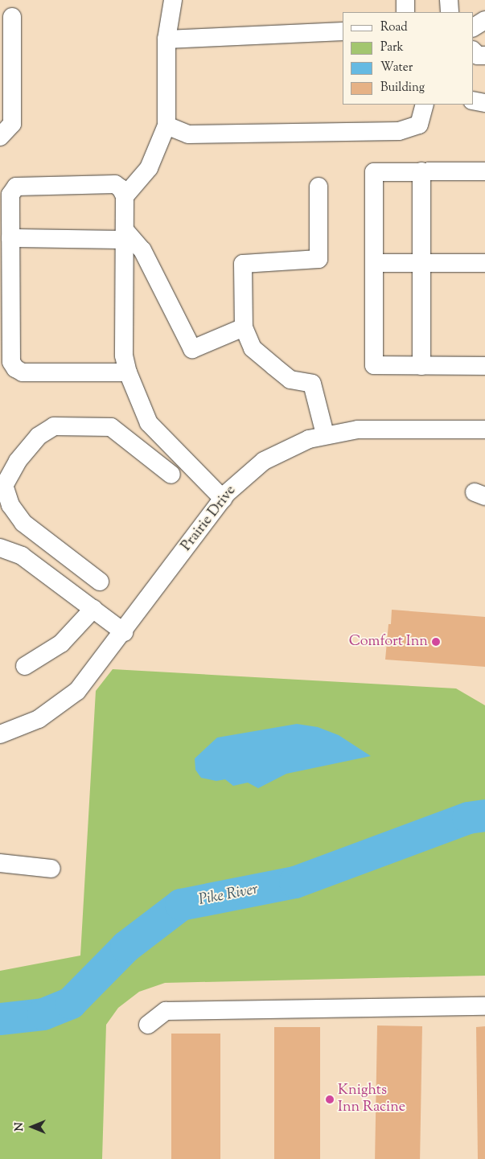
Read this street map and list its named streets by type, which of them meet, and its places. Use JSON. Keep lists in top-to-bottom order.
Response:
{
  "streets": {
    "street": ["Prairie Drive"]
  },
  "water": ["Pike River"],
  "places": ["Comfort Inn", "Knights Inn Racine"],
  "legend": [
    "Road",
    "Park",
    "Water",
    "Building"
  ],
  "north": "left"
}
